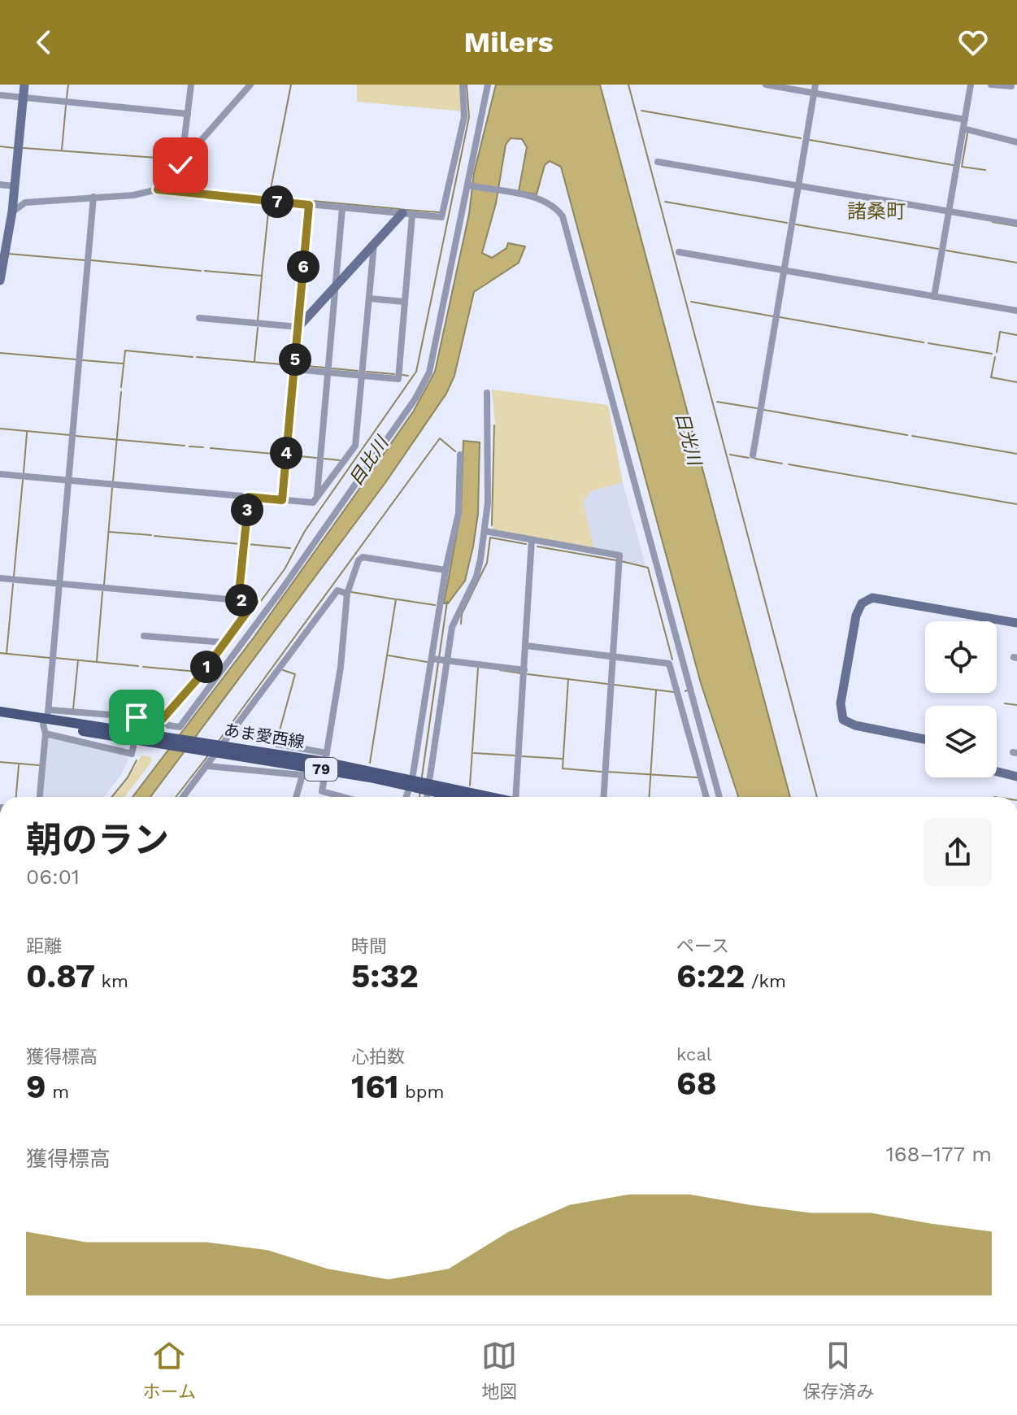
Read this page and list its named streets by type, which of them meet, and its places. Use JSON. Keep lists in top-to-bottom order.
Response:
{
  "streets": {
    "main road": ["あま愛西線", "79"]
  },
  "districts": ["諸桑町"],
  "water": ["日光川", "目比川"],
  "page": {
    "header": "Milers",
    "pins": [
      "7",
      "6",
      "5",
      "4",
      "3",
      "2",
      "1"
    ],
    "heading": ["朝のラン", "06:01"],
    "stats": [
      ["距離", "0.87 km"],
      ["時間", "5:32"],
      ["ペース", "6:22 /km"],
      ["獲得標高", "9 m"],
      ["心拍数", "161 bpm"],
      ["kcal", "68"]
    ],
    "chart": ["獲得標高", "168–177 m"],
    "tabs": ["ホーム", "地図", "保存済み"]
  }
}
